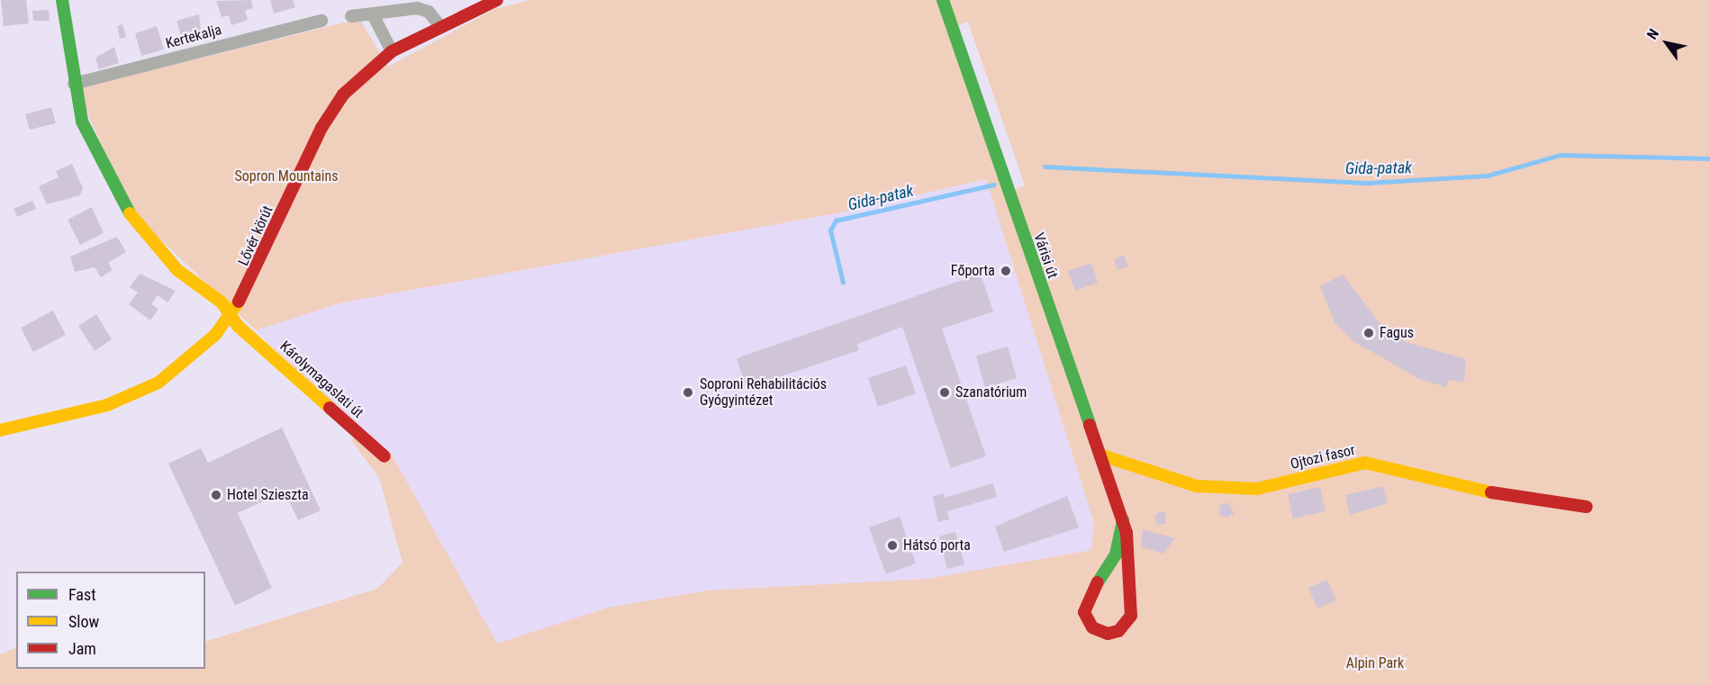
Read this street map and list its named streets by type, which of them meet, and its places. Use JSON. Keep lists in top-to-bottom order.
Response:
{
  "streets": {
    "street": [
      "Kertekalja",
      "Lővér körút",
      "Várisi út",
      "Károlymagaslati út",
      "Ojtozi fasor"
    ]
  },
  "crossings": [
    ["Kertekalja", "Károlymagaslati út"],
    ["Lővér körút", "Károlymagaslati út"],
    ["Várisi út", "Ojtozi fasor"]
  ],
  "water": ["Gida-patak"],
  "parks": ["Sopron Mountains", "Alpin Park"],
  "places": [
    "Főporta",
    "Fagus",
    "Soproni Rehabilitációs Gyógyintézet",
    "Szanatórium",
    "Hotel Szieszta",
    "Hátsó porta"
  ],
  "legend": ["Fast", "Slow", "Jam"],
  "north": "top left"
}
